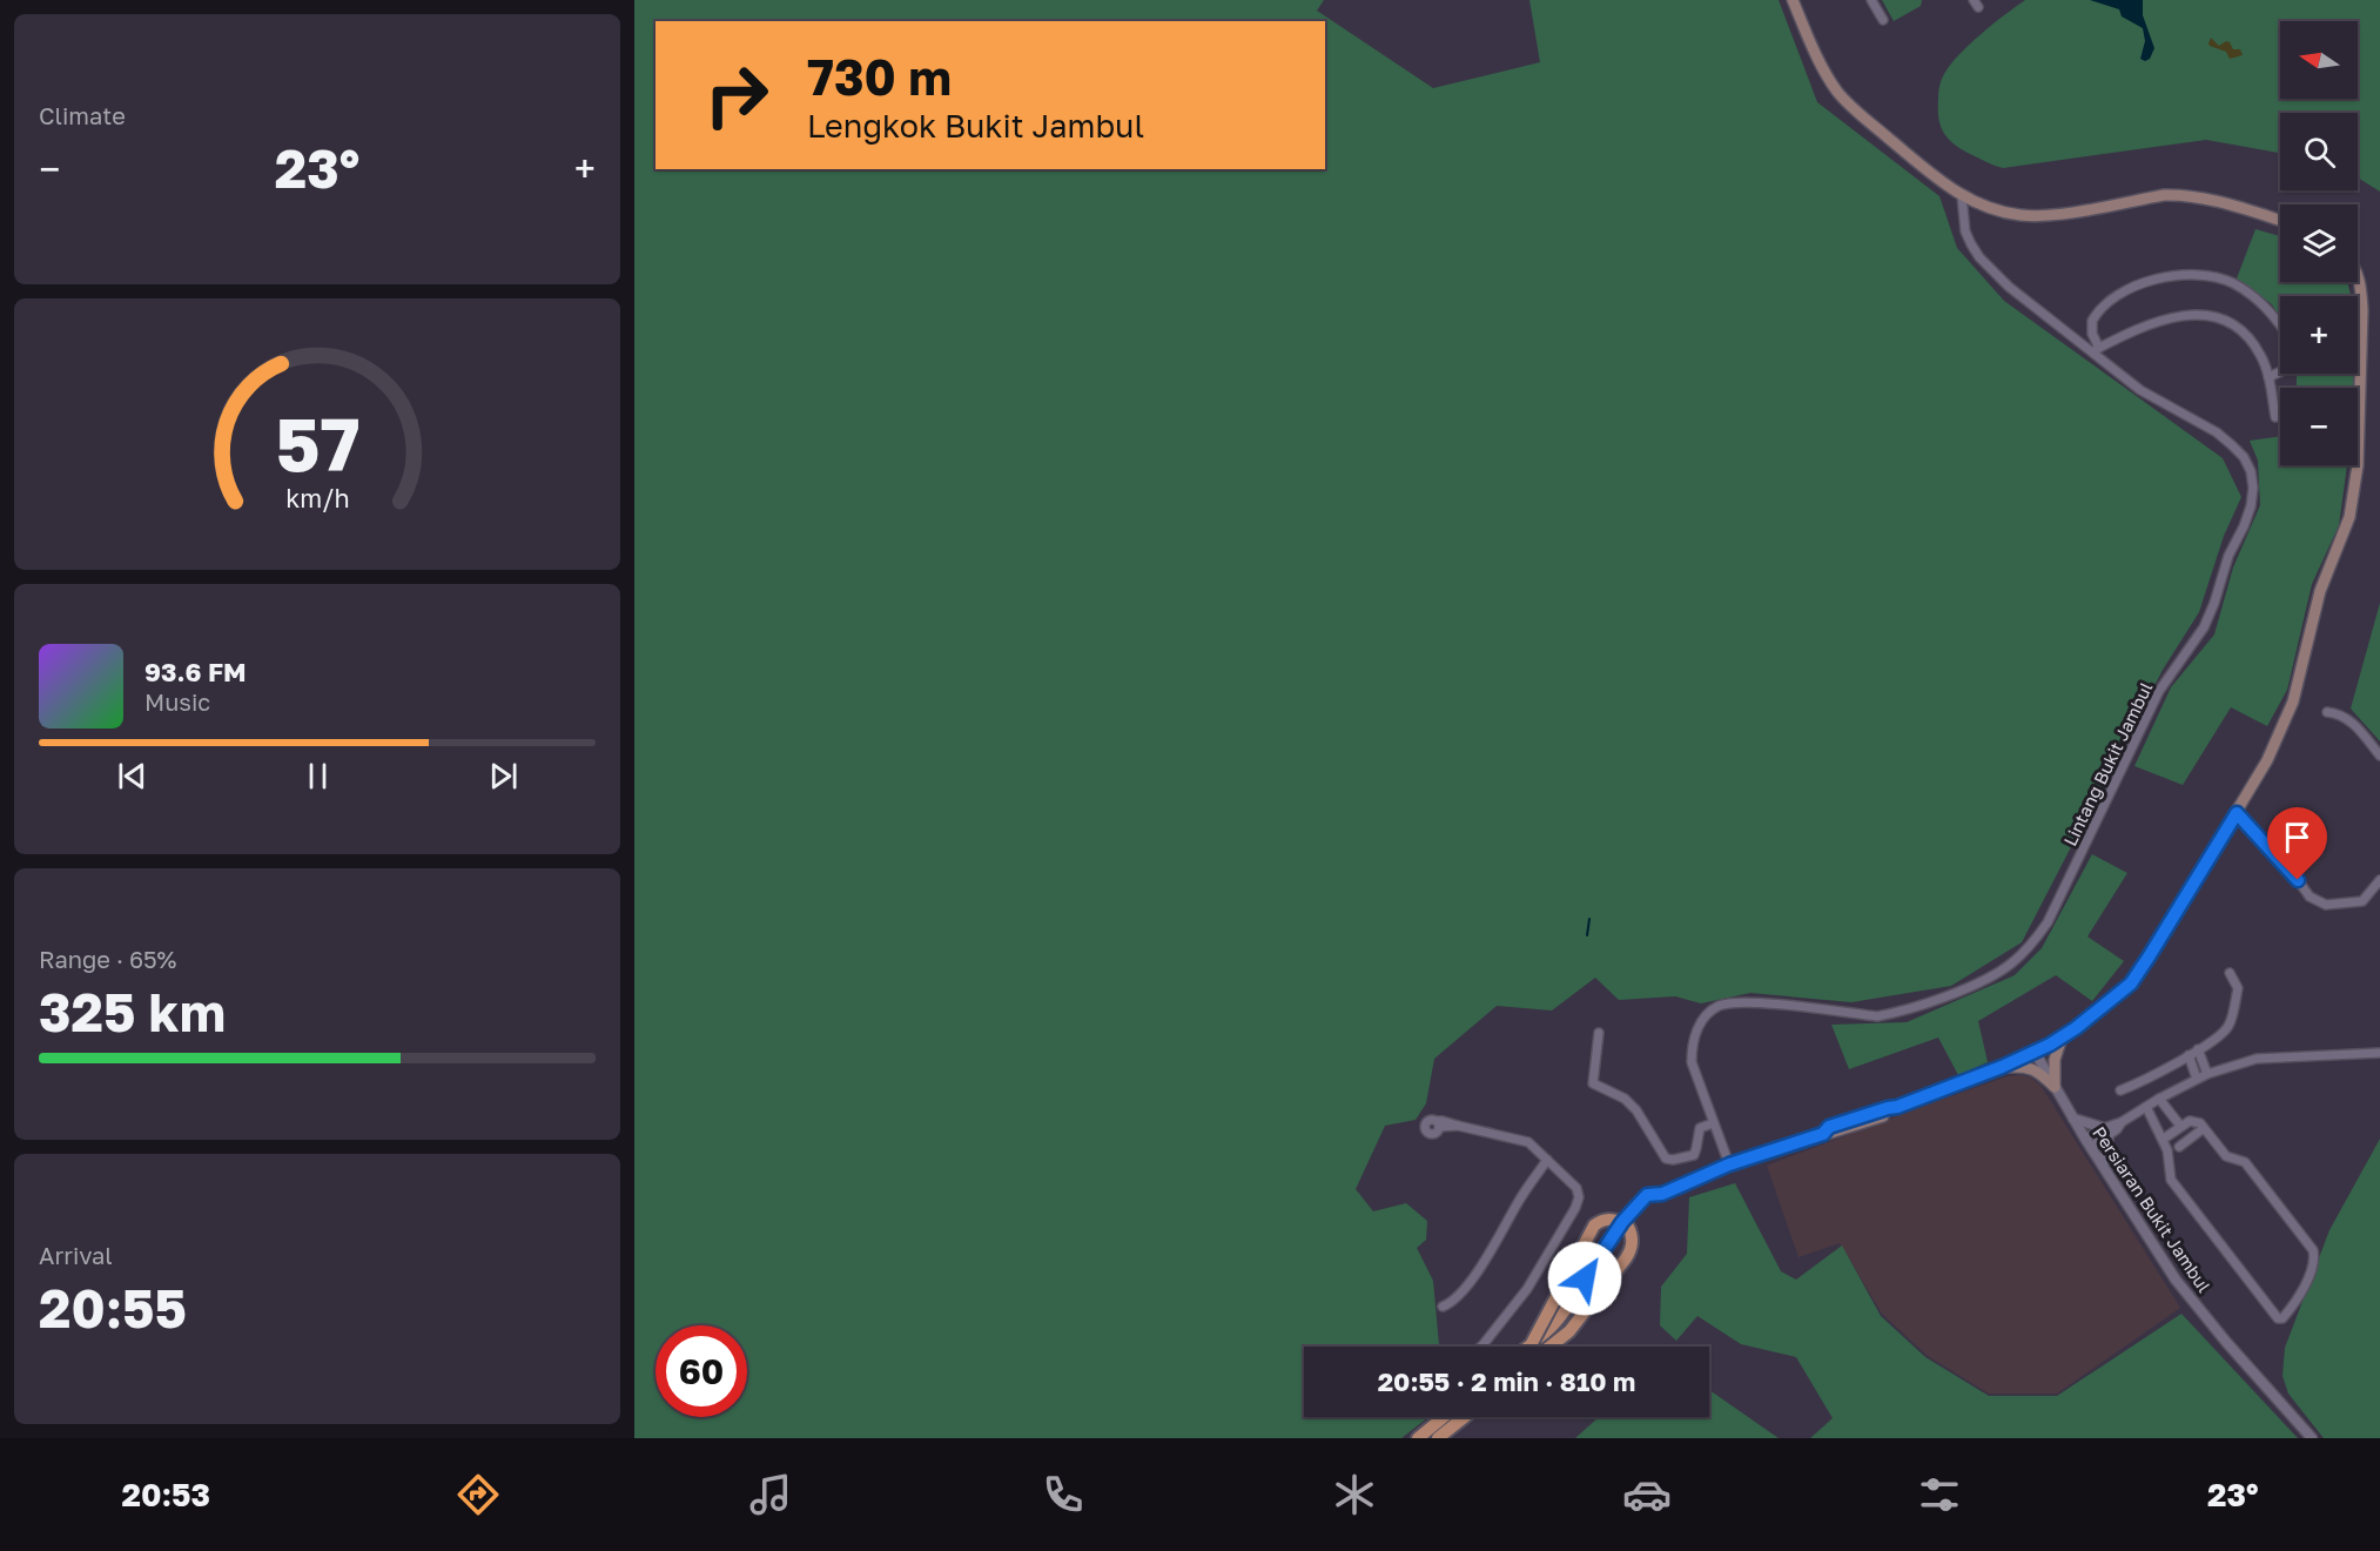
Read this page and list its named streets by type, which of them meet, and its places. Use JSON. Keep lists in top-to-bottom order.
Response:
{
  "streets": {
    "street": ["Lintang Bukit Jambul", "Persiaran Bukit Jambul"]
  },
  "north": "left",
  "page": {
    "tile": [
      "Climate",
      ["Range · 65%", "325 km"],
      ["Arrival", "20:55"]
    ],
    "map_buttons": ["+", "−"],
    "turn": ["730 m", "Lengkok Bukit Jambul"],
    "heat": ["−", "23°", "+"],
    "song": ["93.6 FM", "Music"],
    "limit": "60",
    "trip": "20:55 · 2 min · 810 m",
    "tabs": ["20:53", "23°"],
    "gauge": ["57", "km/h"]
  }
}
